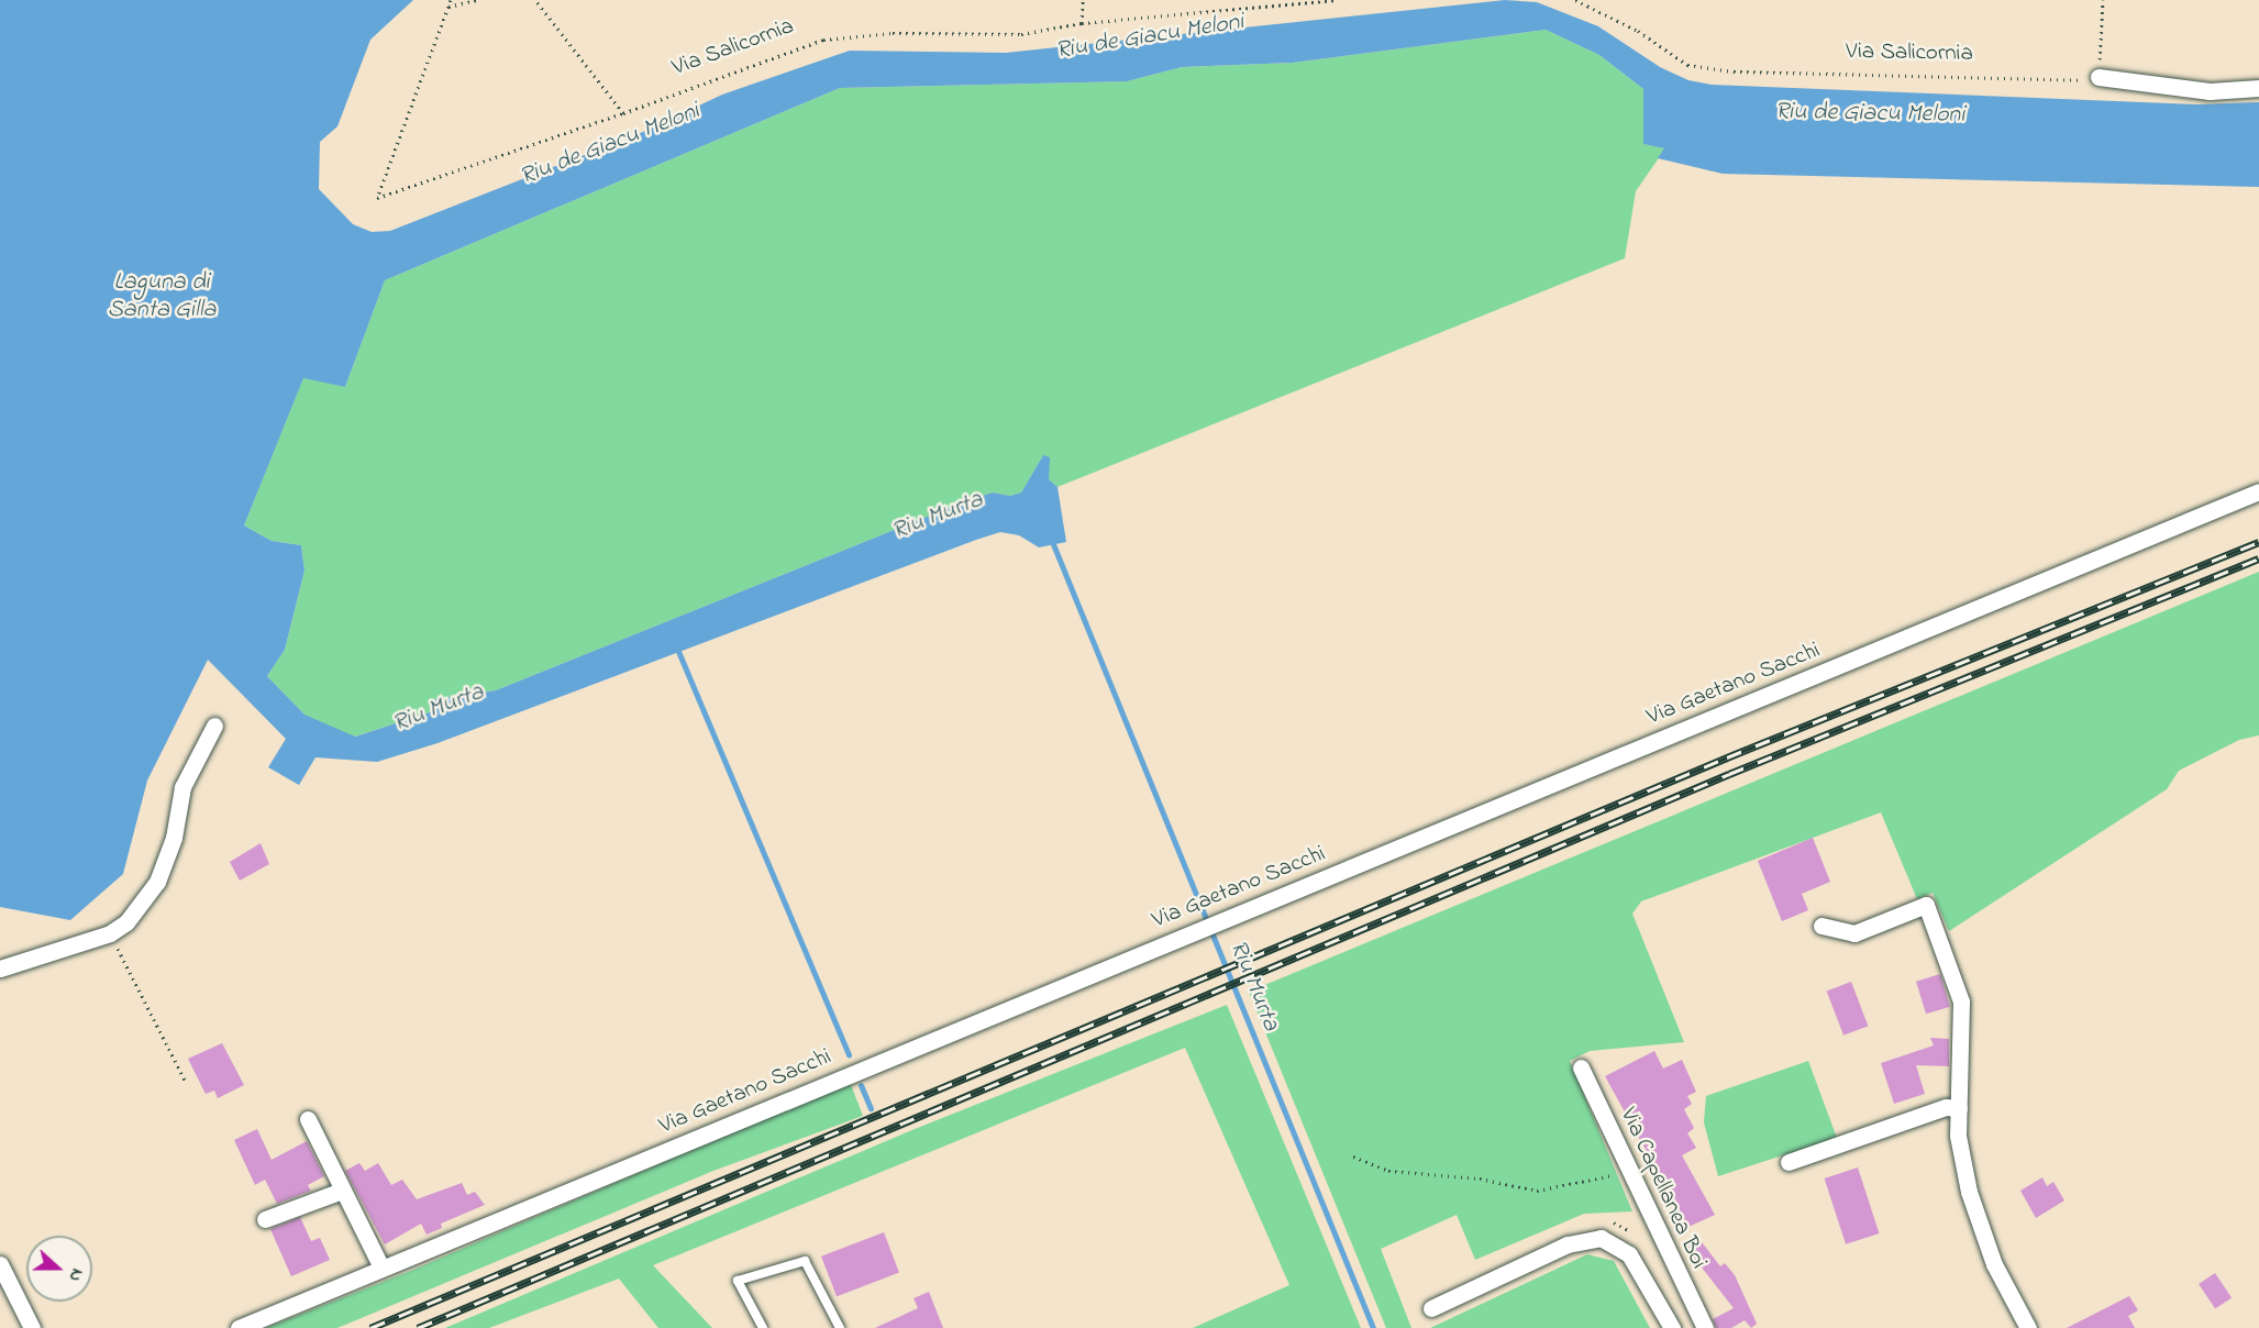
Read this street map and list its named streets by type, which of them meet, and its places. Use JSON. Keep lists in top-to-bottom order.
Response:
{
  "streets": {
    "street": ["Via Gaetano Sacchi", "Via Capellanea Boi"],
    "path": ["Via Salicornia"]
  },
  "water": ["Riu de Giacu Meloni", "Laguna di Santa Gilla", "Riu Murta"],
  "north": "right"
}
